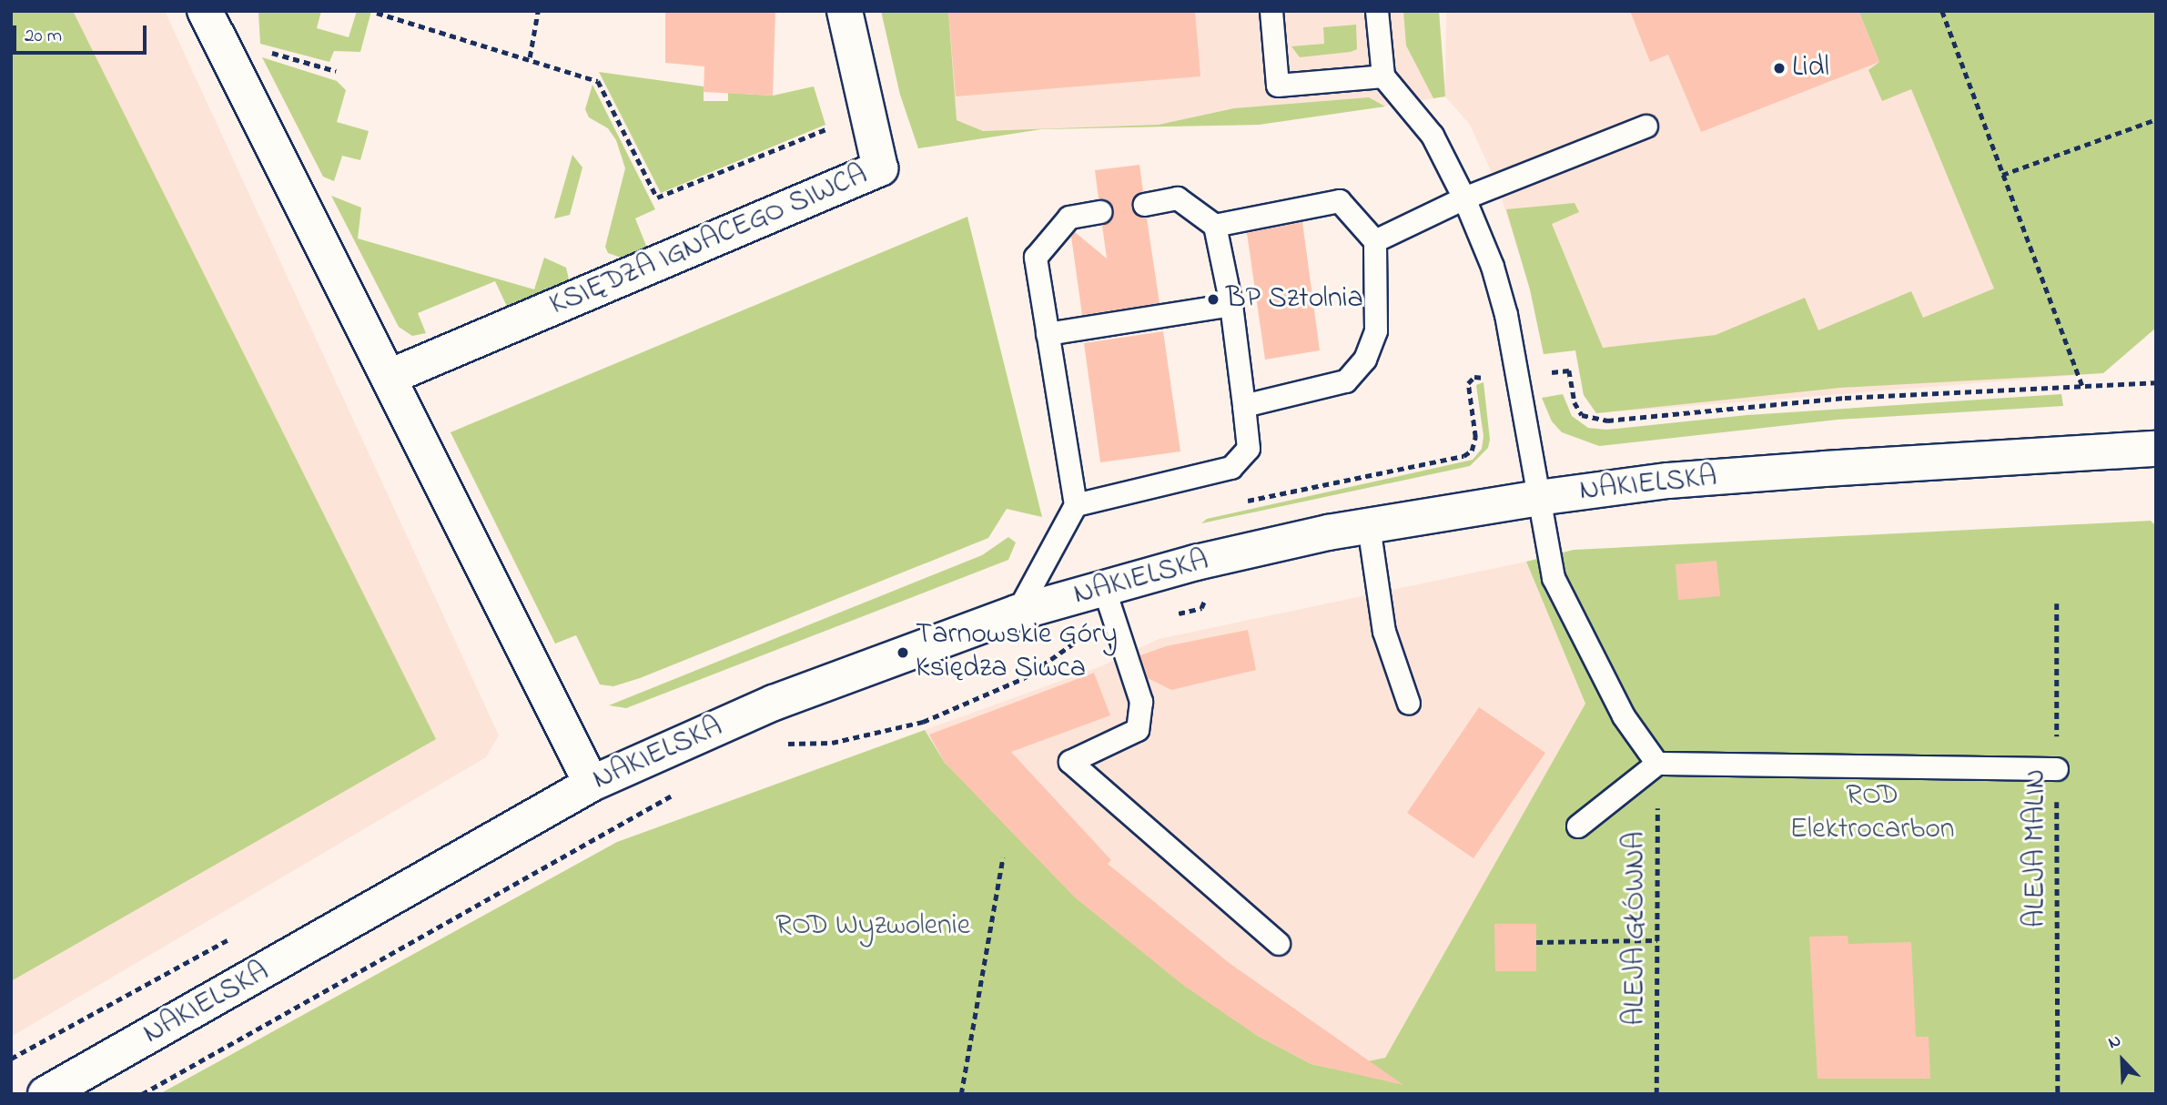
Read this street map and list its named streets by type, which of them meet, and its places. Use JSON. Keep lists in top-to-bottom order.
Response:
{
  "streets": {
    "street": ["KSIĘDZA IGNACEGO SIWCA", "NAKIELSKA"],
    "path": ["ALEJA MALIN", "ALEJA GŁÓWNA"]
  },
  "parks": ["ROD Elektrocarbon", "ROD Wyzwolenie"],
  "places": ["Lidl", "BP Sztolnia", "Tarnowskie Góry Księdza Siwca"],
  "scale_bar": "20 m",
  "north": "top left"
}
